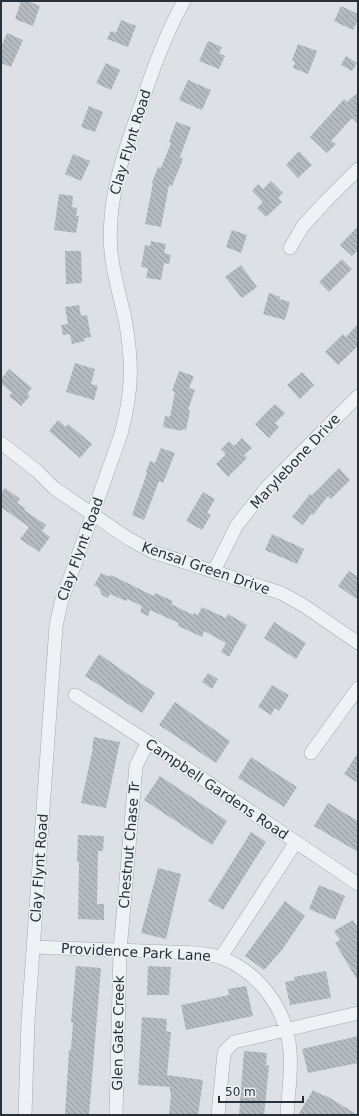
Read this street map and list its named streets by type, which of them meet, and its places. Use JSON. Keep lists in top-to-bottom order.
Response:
{
  "streets": {
    "street": [
      "Clay Flynt Road",
      "Marylebone Drive",
      "Kensal Green Drive",
      "Campbell Gardens Road",
      "Chestnut Chase Tr",
      "Providence Park Lane",
      "Glen Gate Creek"
    ]
  },
  "crossings": [
    ["Clay Flynt Road", "Kensal Green Drive"],
    ["Clay Flynt Road", "Providence Park Lane"],
    ["Marylebone Drive", "Kensal Green Drive"],
    ["Campbell Gardens Road", "Chestnut Chase Tr"],
    ["Chestnut Chase Tr", "Providence Park Lane"],
    ["Chestnut Chase Tr", "Glen Gate Creek"],
    ["Providence Park Lane", "Glen Gate Creek"]
  ],
  "scale_bar": "50 m"
}
